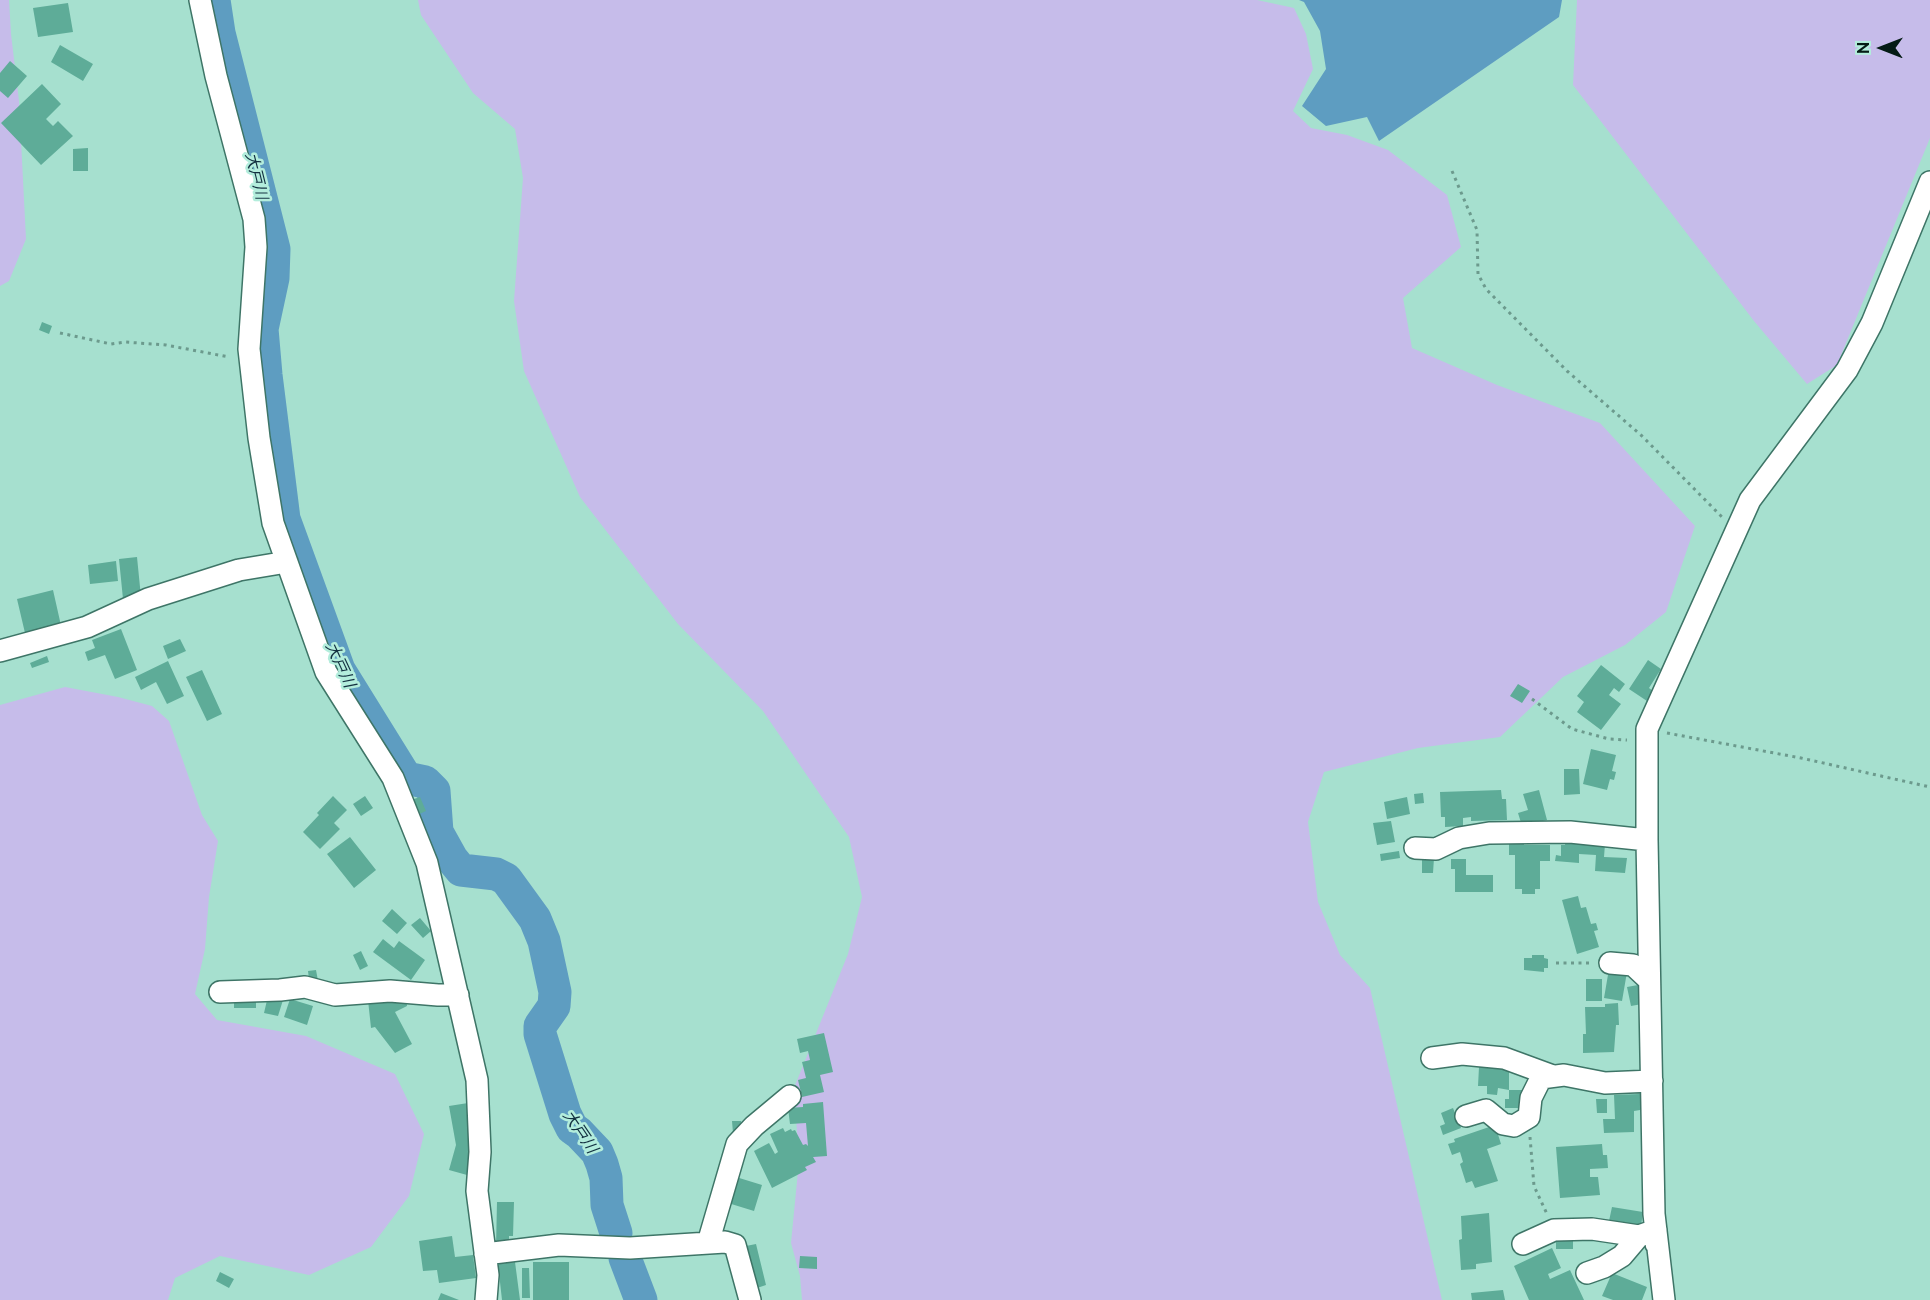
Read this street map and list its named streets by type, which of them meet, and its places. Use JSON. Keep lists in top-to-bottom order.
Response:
{
  "water": ["大戸川"],
  "north": "left"
}
